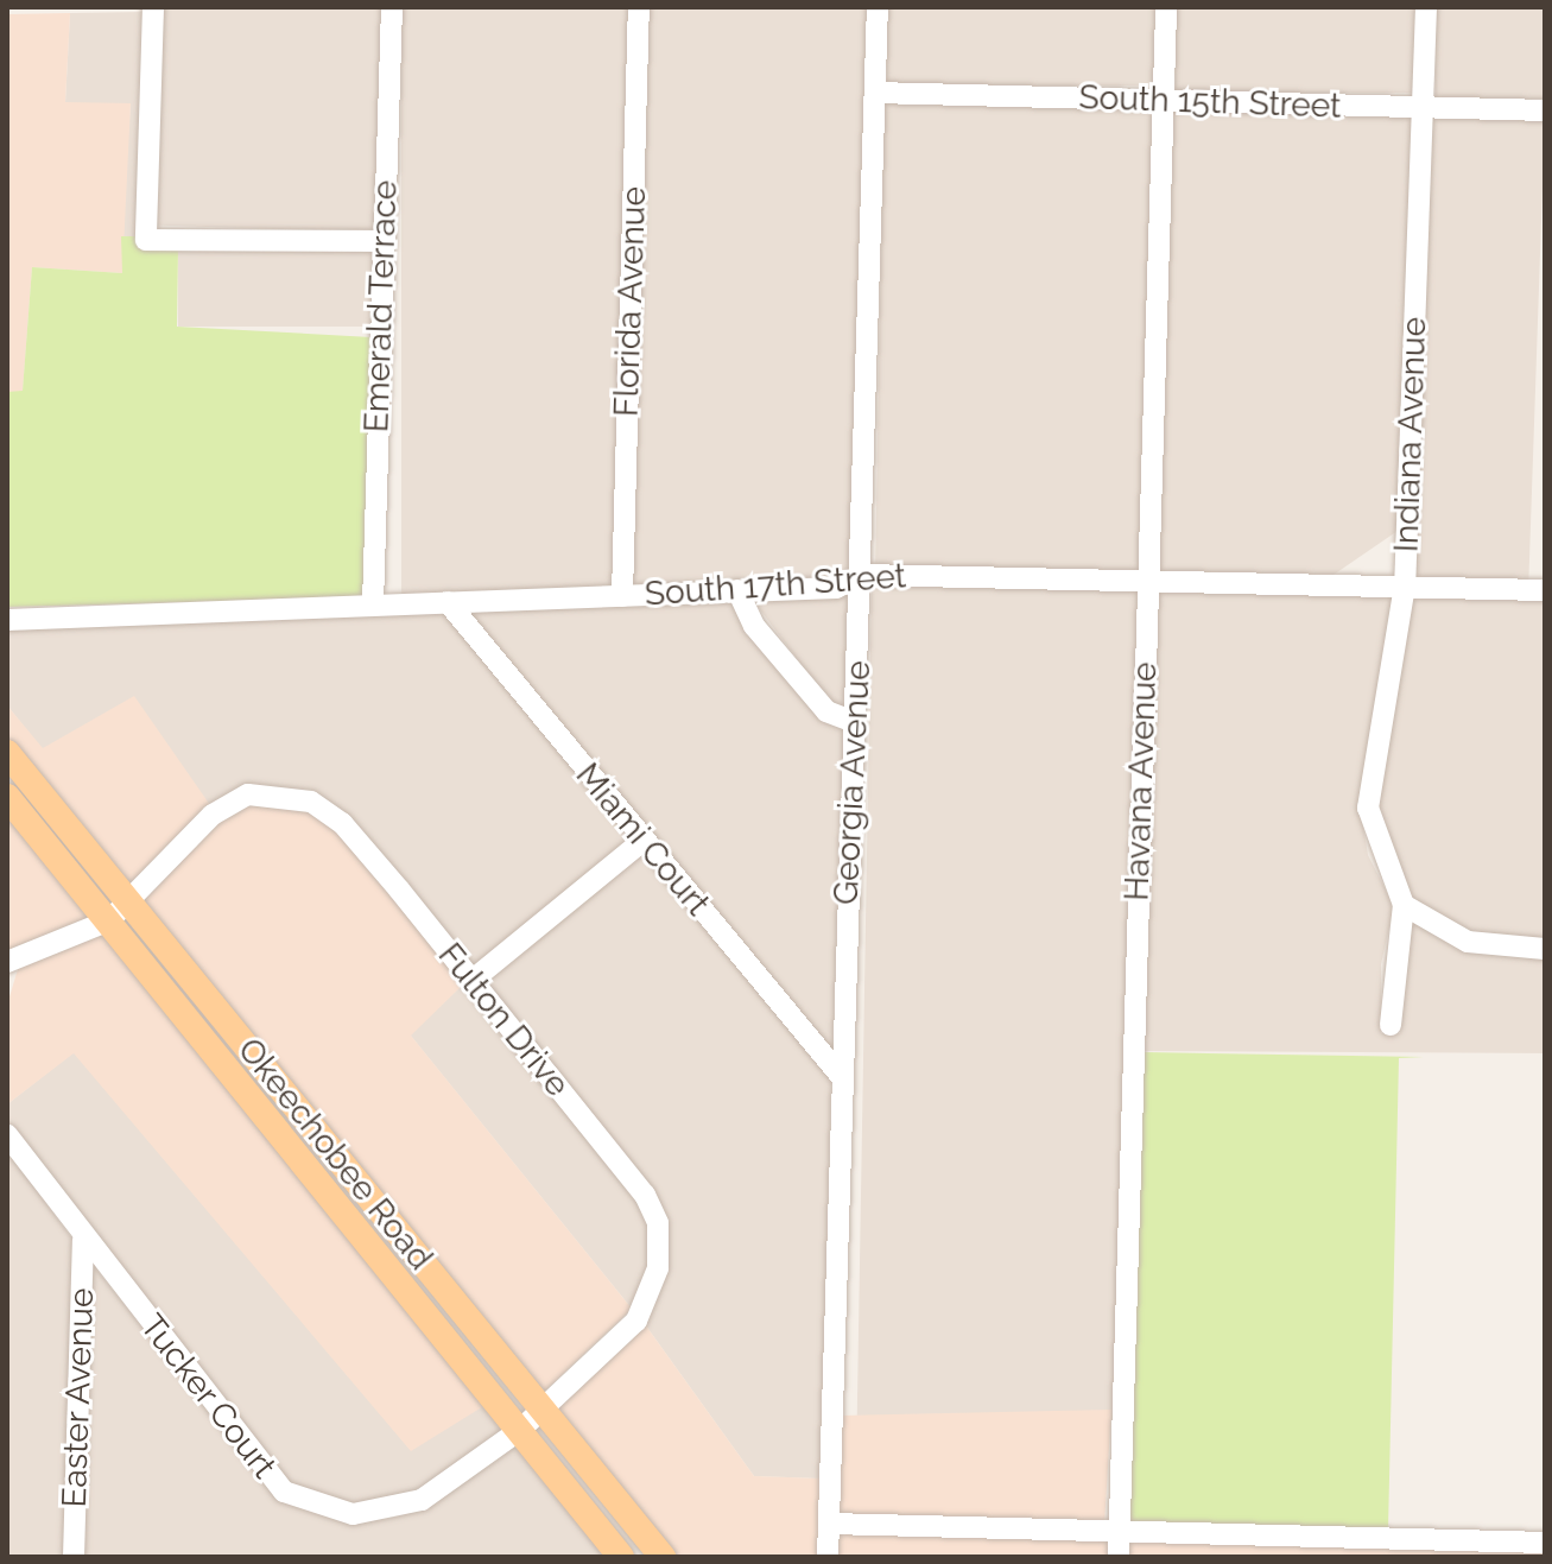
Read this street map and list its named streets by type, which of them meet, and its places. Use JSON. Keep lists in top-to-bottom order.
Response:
{
  "streets": {
    "main road": ["Okeechobee Road"],
    "street": [
      "South 15th Street",
      "Florida Avenue",
      "Emerald Terrace",
      "Indiana Avenue",
      "South 17th Street",
      "Havana Avenue",
      "Georgia Avenue",
      "Miami Court",
      "Fulton Drive",
      "Tucker Court",
      "Easter Avenue"
    ]
  },
  "crossings": [
    ["South 15th Street", "Indiana Avenue"],
    ["South 15th Street", "Havana Avenue"],
    ["South 15th Street", "Georgia Avenue"],
    ["Florida Avenue", "South 17th Street"],
    ["Emerald Terrace", "South 17th Street"],
    ["Indiana Avenue", "South 17th Street"],
    ["South 17th Street", "Havana Avenue"],
    ["South 17th Street", "Georgia Avenue"],
    ["South 17th Street", "Miami Court"],
    ["Georgia Avenue", "Miami Court"],
    ["Fulton Drive", "Okeechobee Road"],
    ["Fulton Drive", "Tucker Court"],
    ["Okeechobee Road", "Tucker Court"],
    ["Tucker Court", "Easter Avenue"]
  ]
}
